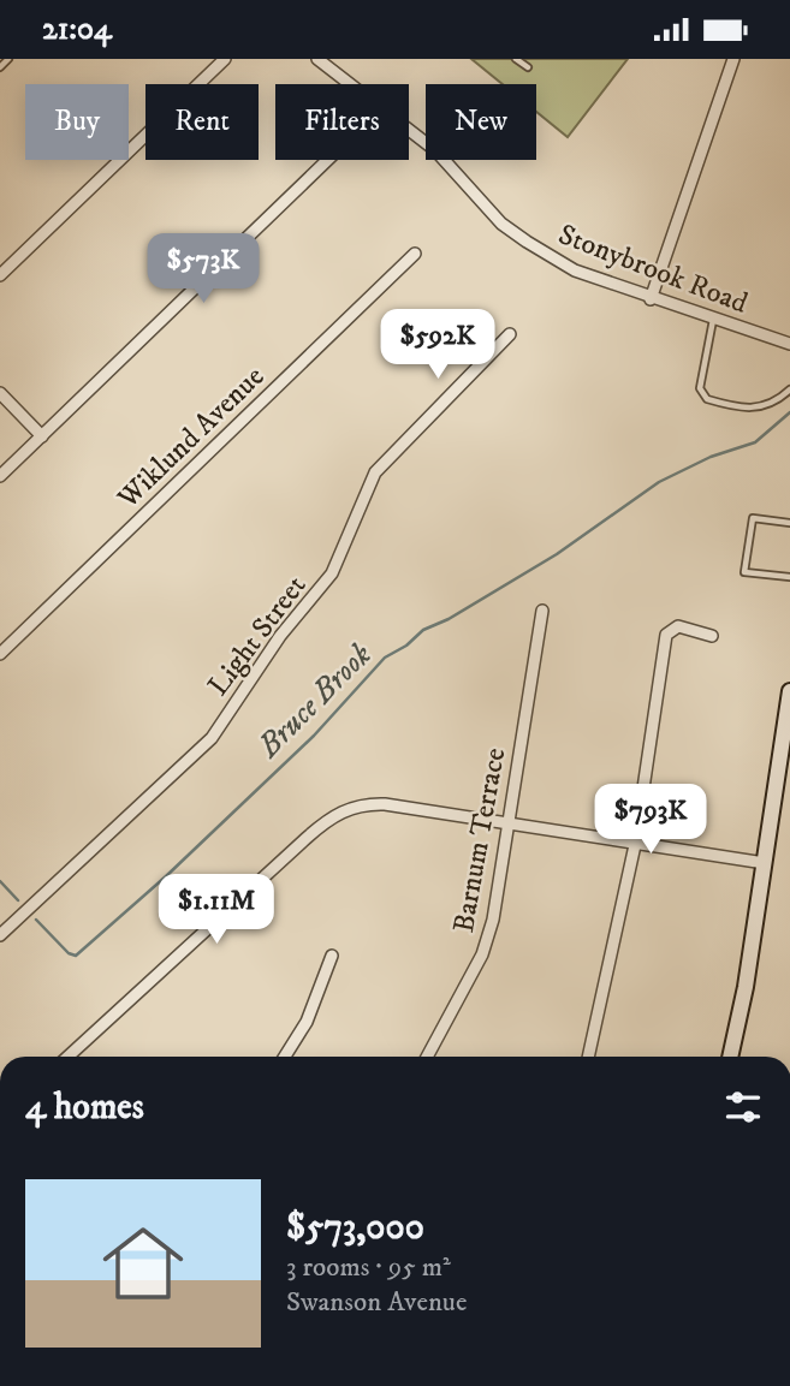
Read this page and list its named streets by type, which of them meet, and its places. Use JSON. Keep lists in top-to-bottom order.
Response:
{
  "streets": {
    "street": [
      "Stonybrook Road",
      "Wiklund Avenue",
      "Light Street",
      "Barnum Terrace"
    ]
  },
  "water": ["Bruce Brook"],
  "page": {
    "status": "21:04",
    "chip": [
      "Buy",
      "Rent",
      "Filters",
      "New"
    ],
    "price": [
      "$573K",
      "$592K",
      "$793K",
      "$1.11M"
    ],
    "heading": "4 homes",
    "list": [
      {
        "name": "$573,000",
        "note": "3 rooms · 95 m² · Swanson Avenue"
      }
    ]
  }
}
